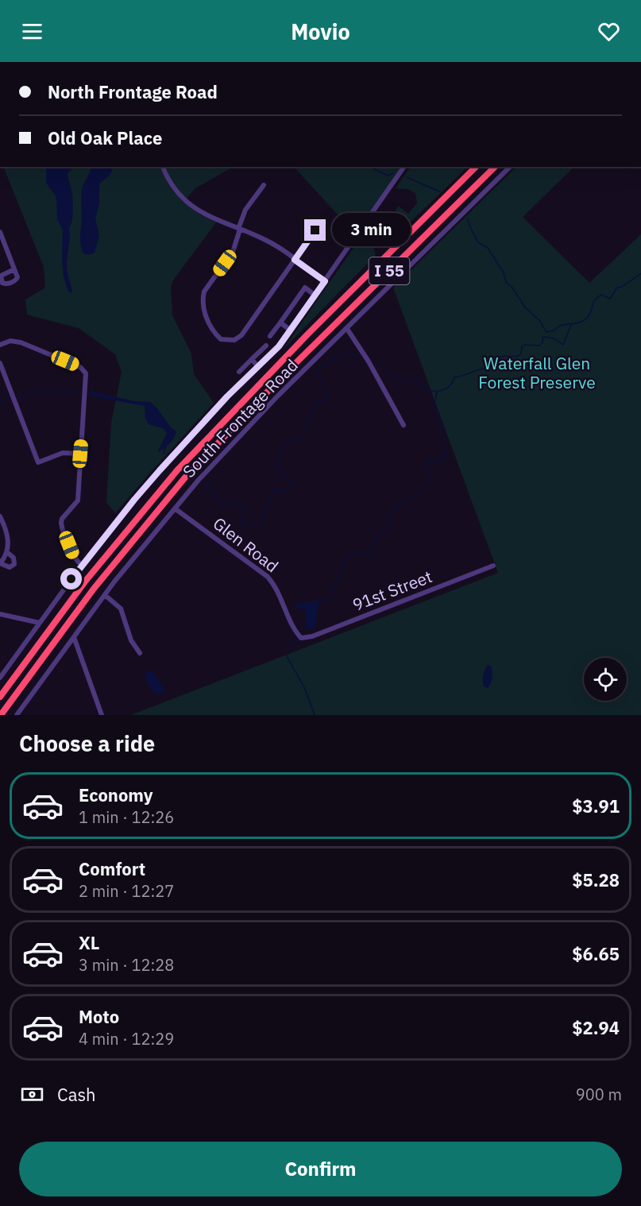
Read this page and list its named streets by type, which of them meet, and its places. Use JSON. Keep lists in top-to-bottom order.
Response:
{
  "streets": {
    "highway": ["I 55"],
    "street": ["South Frontage Road", "Glen Road", "91st Street"]
  },
  "crossings": [
    ["South Frontage Road", "Glen Road"],
    ["Glen Road", "91st Street"]
  ],
  "parks": ["Waterfall Glen Forest Preserve"],
  "page": {
    "header": "Movio",
    "banner": ["North Frontage Road", "Old Oak Place"],
    "bubble": "3 min",
    "heading": "Choose a ride",
    "list": [
      {
        "name": "Economy",
        "note": "1 min · 12:26",
        "value": "$3.91"
      },
      {
        "name": "Comfort",
        "note": "2 min · 12:27",
        "value": "$5.28"
      },
      {
        "name": "XL",
        "note": "3 min · 12:28",
        "value": "$6.65"
      },
      {
        "name": "Moto",
        "note": "4 min · 12:29",
        "value": "$2.94"
      }
    ],
    "pay": ["Cash", "900 m"],
    "buttons": "Confirm"
  }
}
